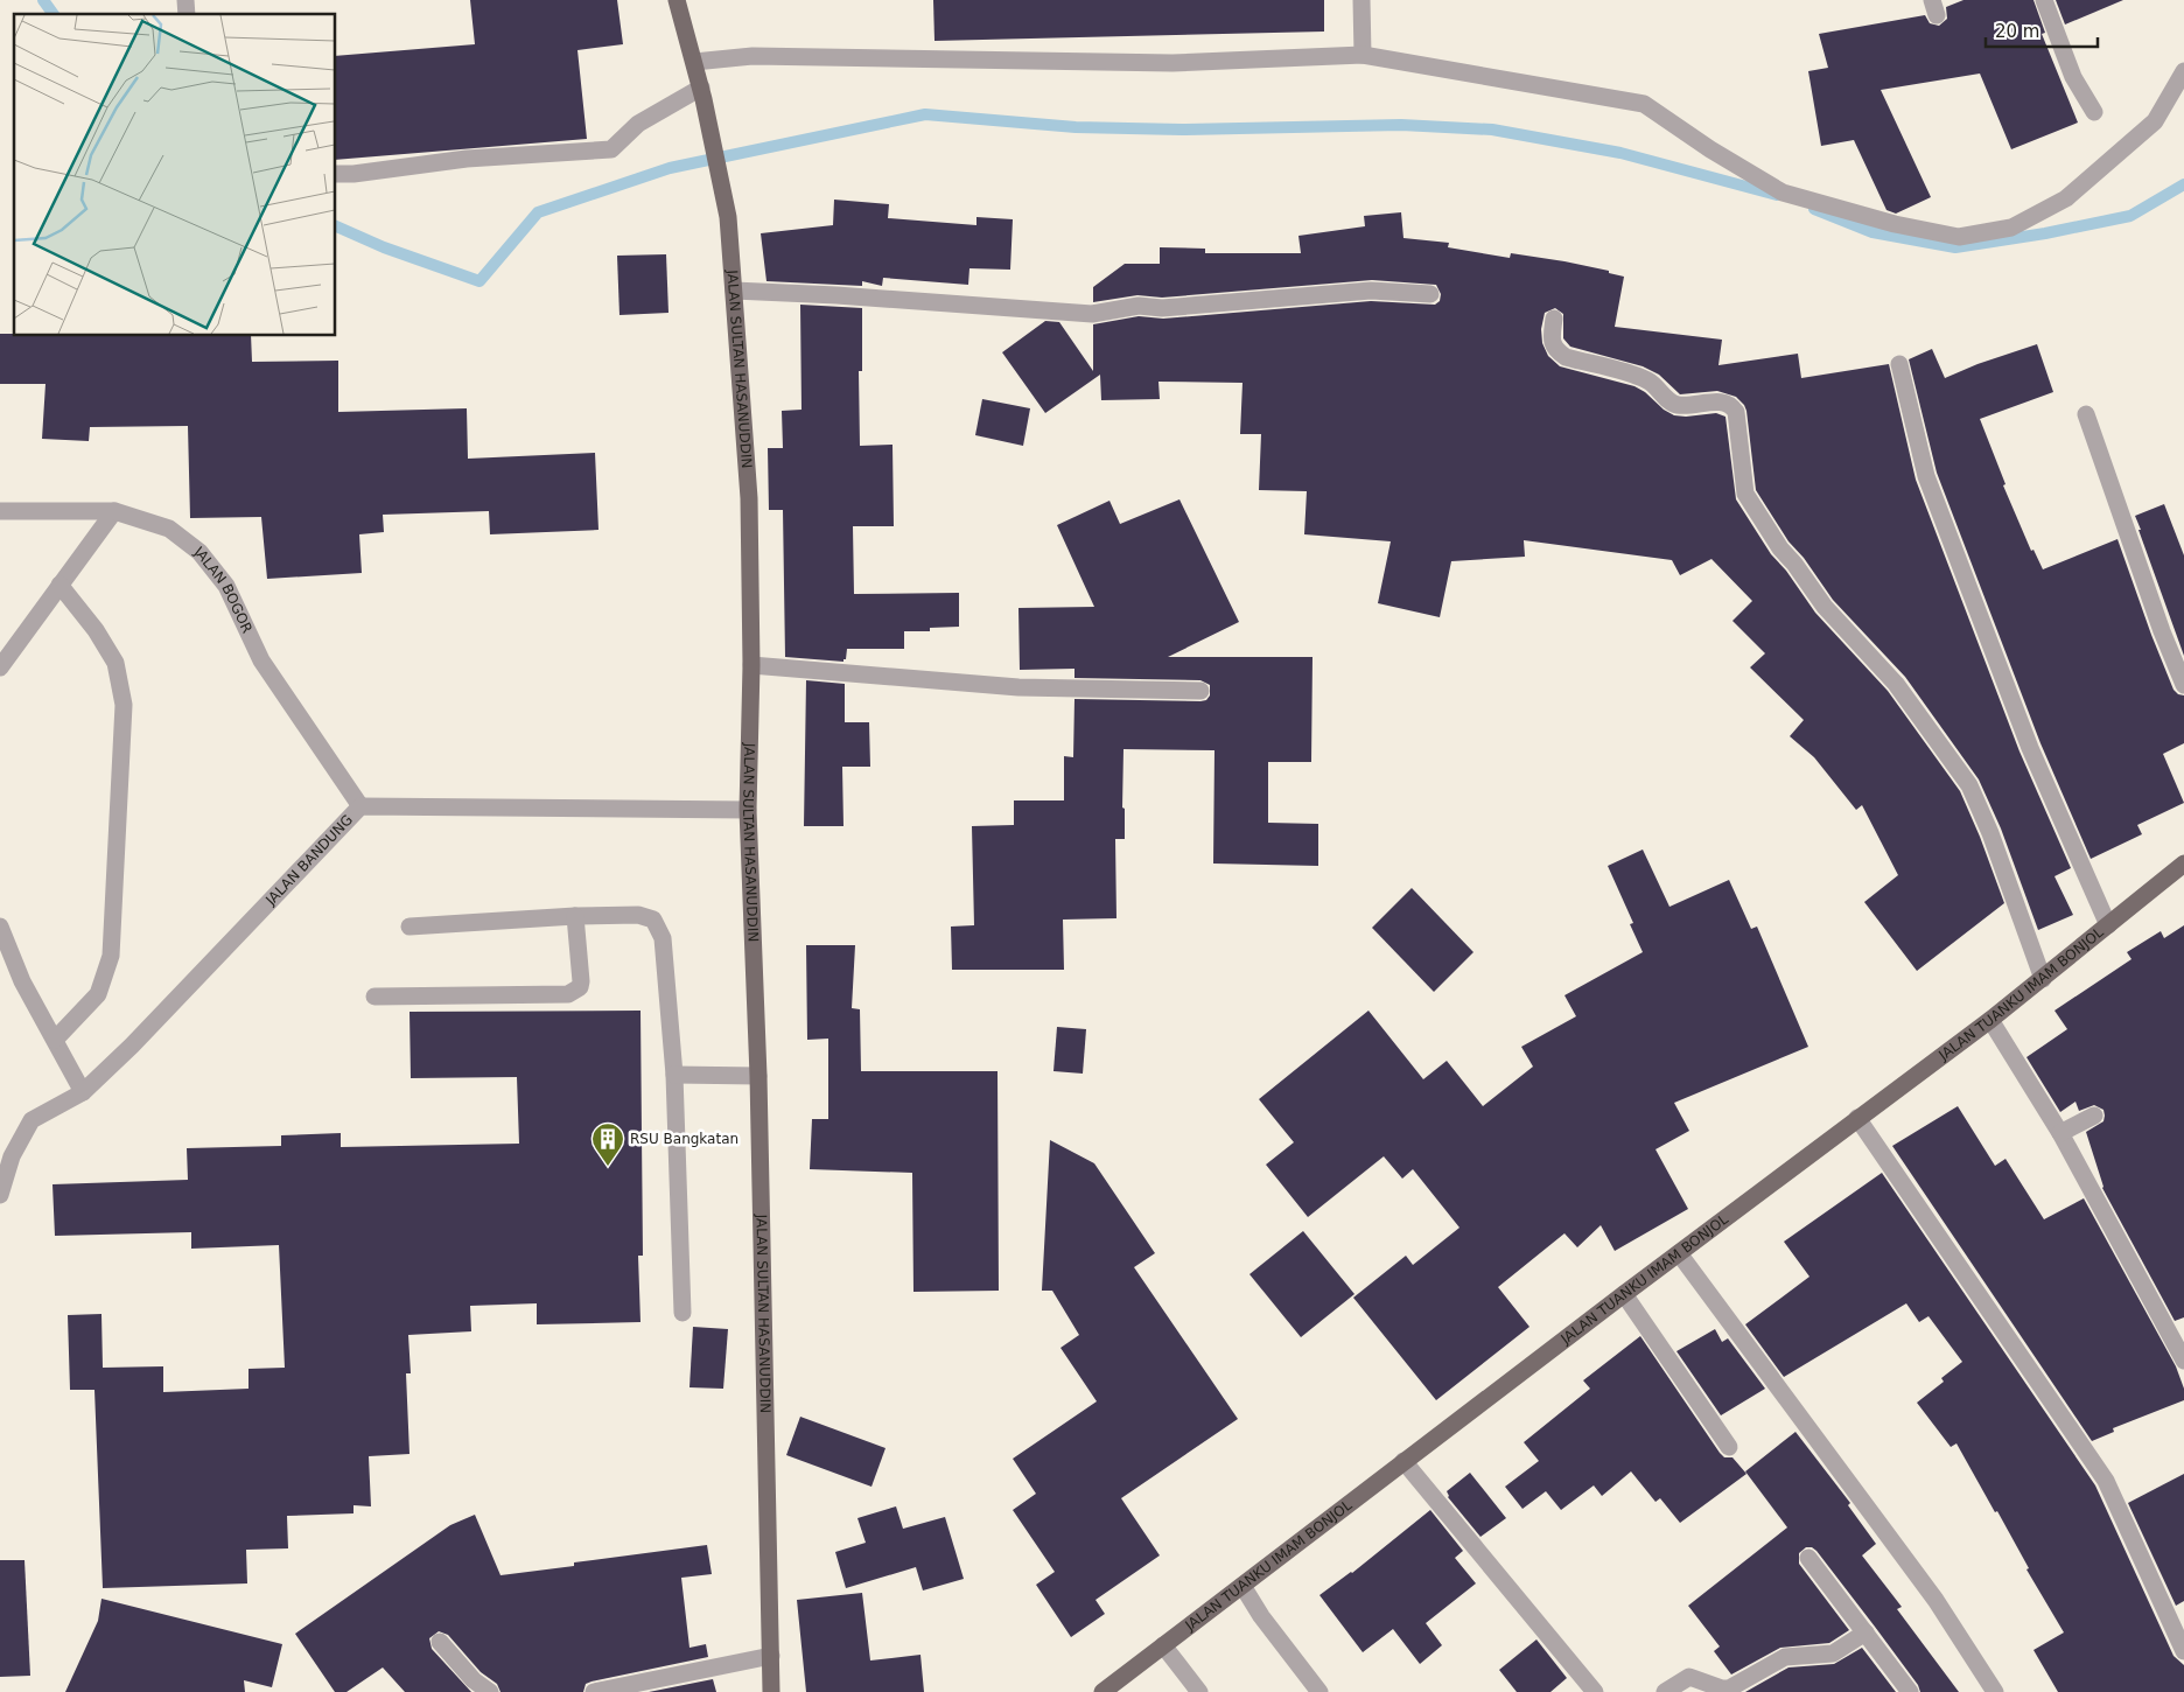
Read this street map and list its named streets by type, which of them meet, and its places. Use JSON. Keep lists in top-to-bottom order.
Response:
{
  "streets": {
    "main road": ["JALAN SULTAN HASANUDDIN", "JALAN TUANKU IMAM BONJOL"],
    "street": ["JALAN BOGOR", "JALAN BANDUNG"]
  },
  "crossings": [
    ["JALAN SULTAN HASANUDDIN", "JALAN BANDUNG"],
    ["JALAN BOGOR", "JALAN BANDUNG"]
  ],
  "places": {
    "building": ["RSU Bangkatan"]
  },
  "scale_bar": "20 m"
}
